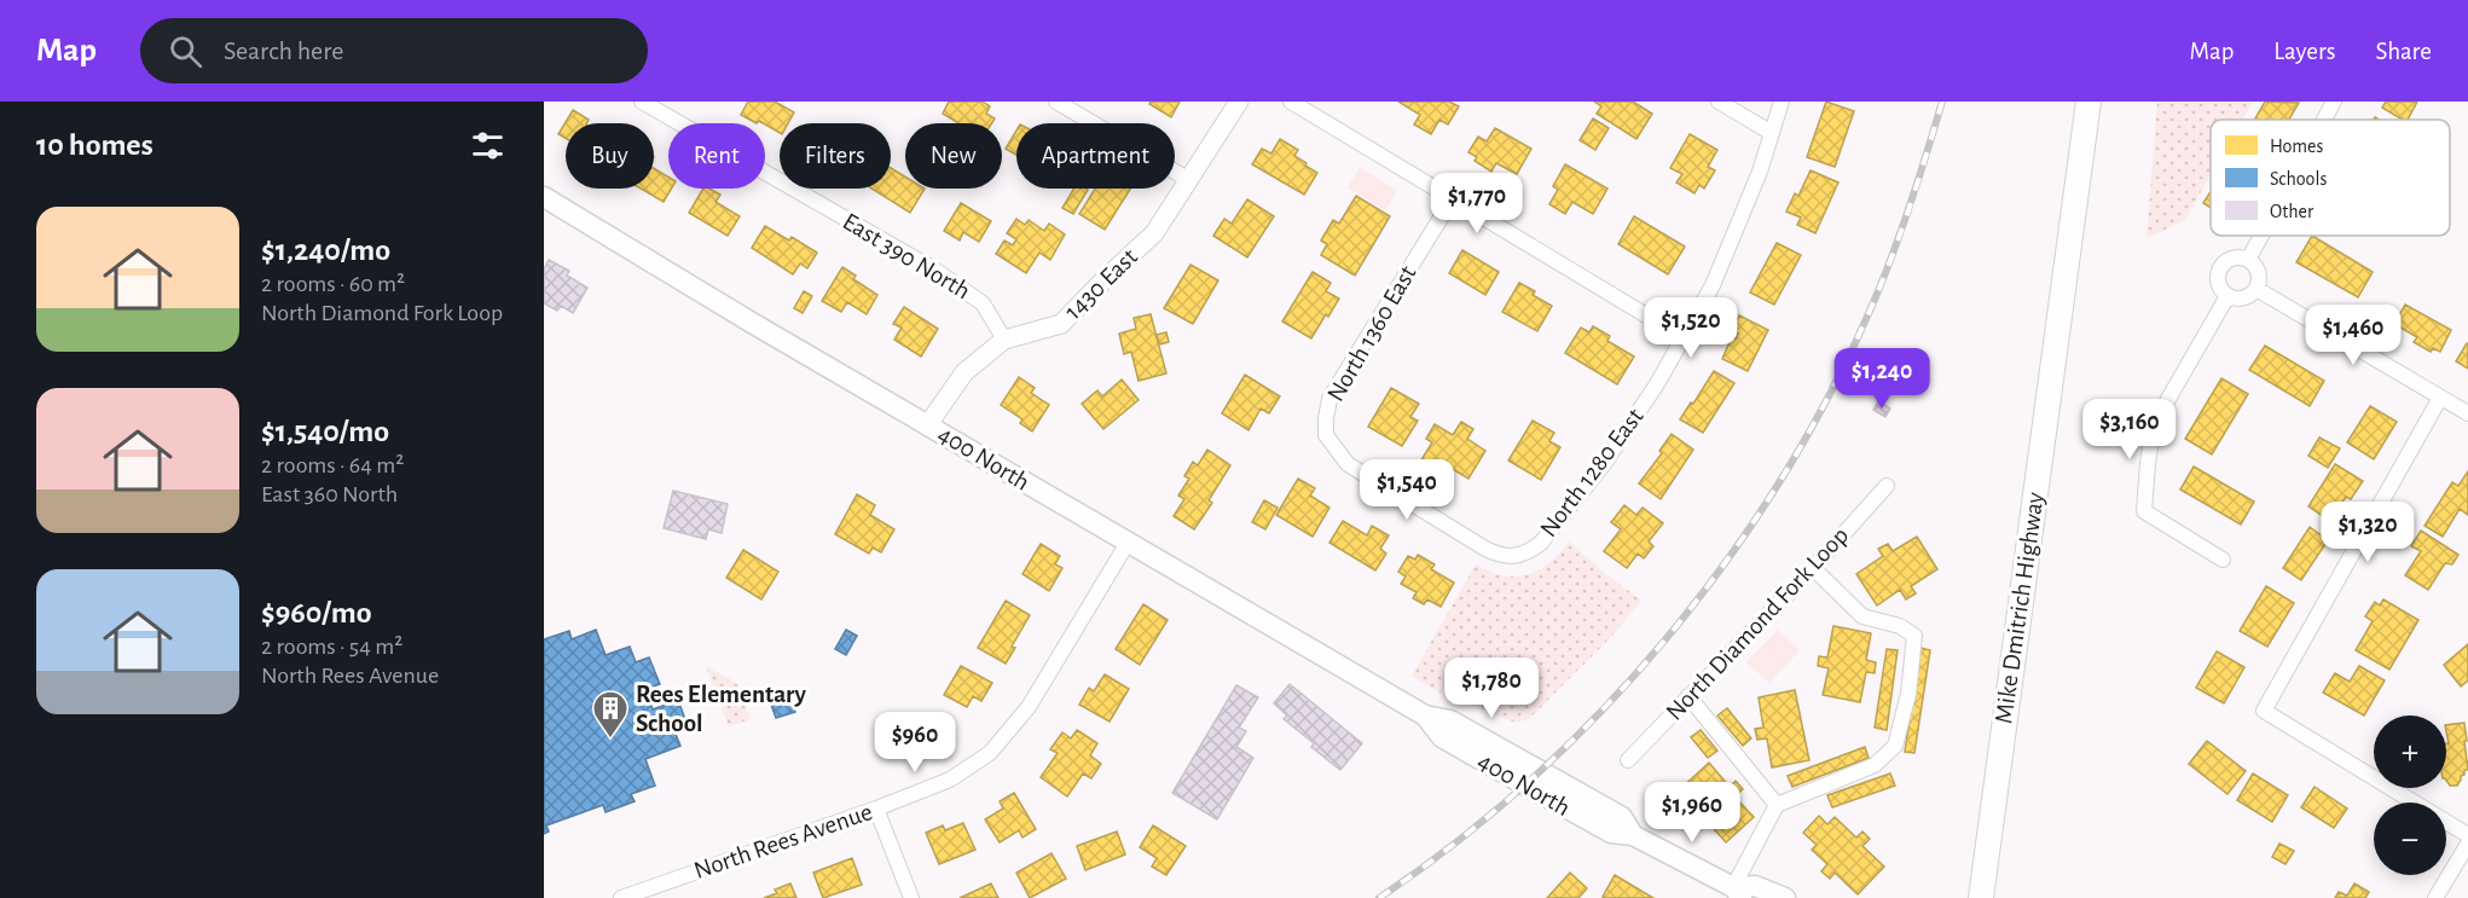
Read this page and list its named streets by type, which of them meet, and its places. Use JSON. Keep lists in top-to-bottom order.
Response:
{
  "streets": {
    "highway": ["Mike Dmitrich Highway"],
    "main road": ["400 North"],
    "street": [
      "East 390 North",
      "1430 East",
      "North 1360 East",
      "North 1280 East",
      "North Diamond Fork Loop",
      "North Rees Avenue"
    ]
  },
  "crossings": [
    ["East 390 North", "1430 East"],
    ["1430 East", "400 North"],
    ["North 1360 East", "North 1280 East"],
    ["400 North", "North Rees Avenue"]
  ],
  "places": {
    "building": ["Rees Elementary School"]
  },
  "legend": ["Homes", "Schools", "Other"],
  "page": {
    "header": "Map",
    "search": "Search here",
    "nav": ["Map", "Layers", "Share"],
    "heading": "10 homes",
    "chip": [
      "Buy",
      "Rent",
      "Filters",
      "New",
      "Apartment"
    ],
    "price": [
      "$1,770",
      "$1,520",
      "$1,460",
      "$1,240",
      "$3,160",
      "$1,540",
      "$1,320",
      "$1,780",
      "$960",
      "$1,960"
    ],
    "list": [
      {
        "name": "$1,240/mo",
        "note": "2 rooms · 60 m² · North Diamond Fork Loop"
      },
      {
        "name": "$1,540/mo",
        "note": "2 rooms · 64 m² · East 360 North"
      },
      {
        "name": "$960/mo",
        "note": "2 rooms · 54 m² · North Rees Avenue"
      }
    ],
    "map_buttons": ["+", "−"]
  }
}
